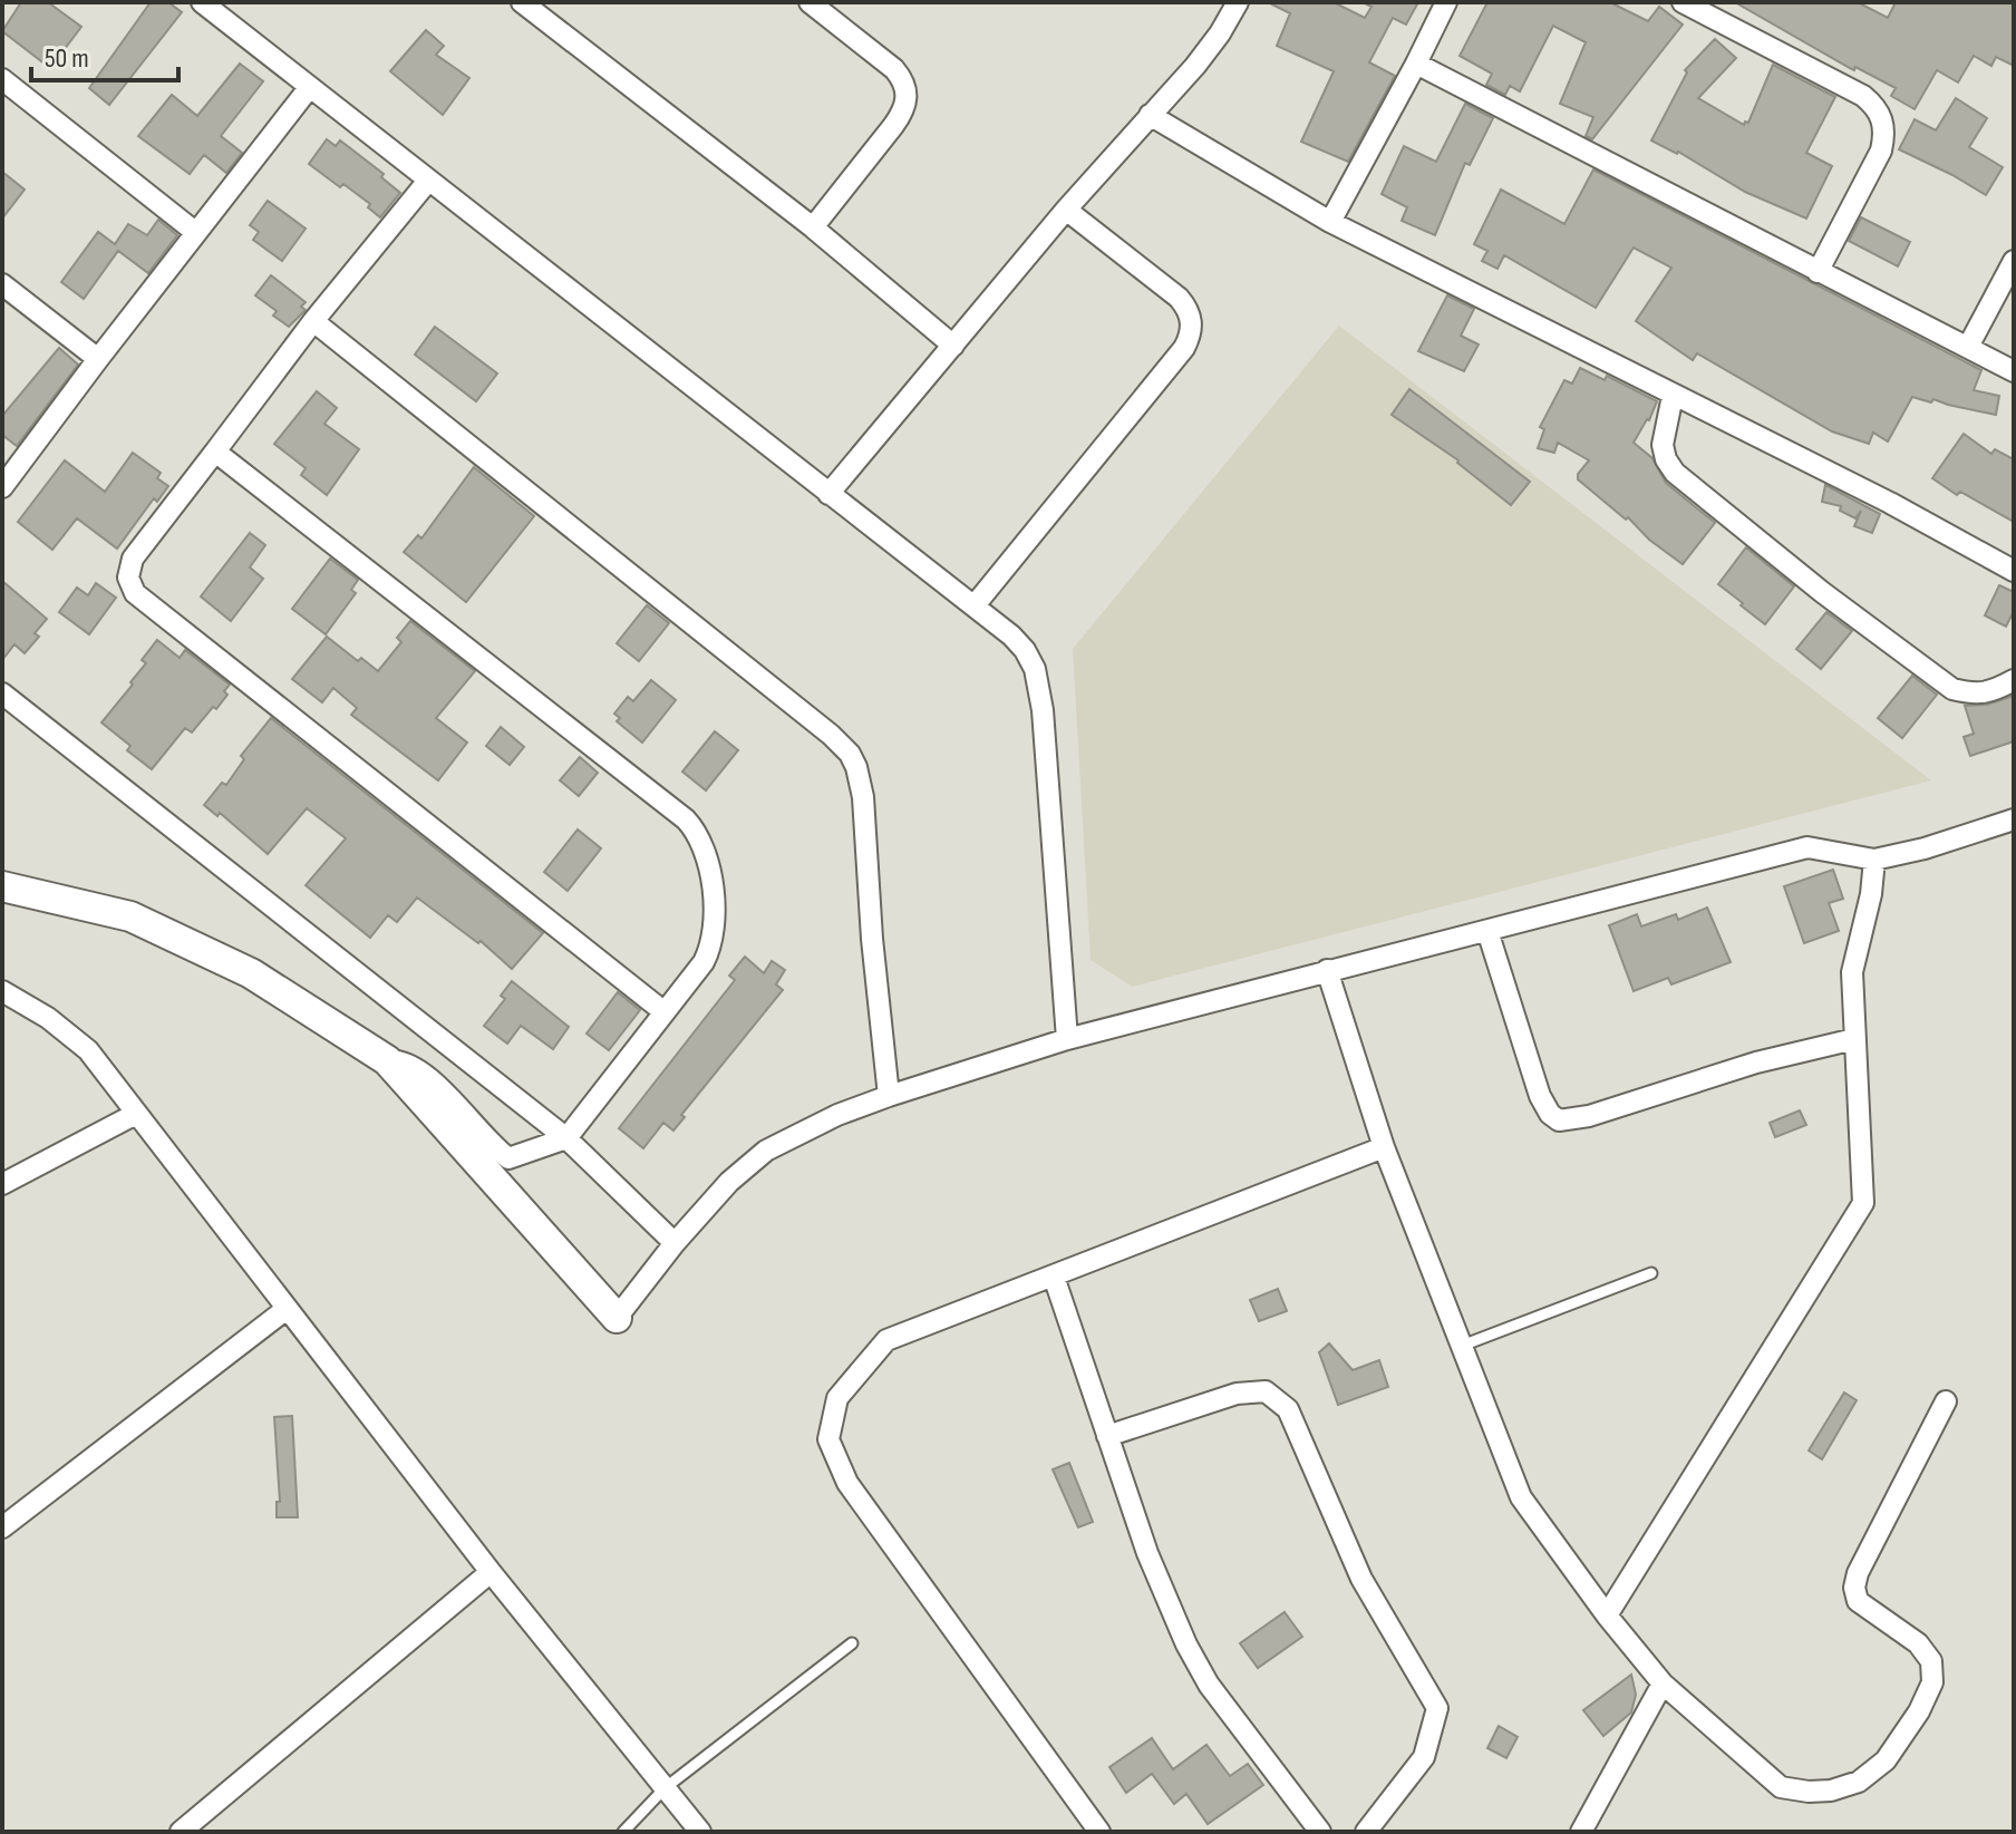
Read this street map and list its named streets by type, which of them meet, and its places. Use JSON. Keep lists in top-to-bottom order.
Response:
{
  "scale_bar": "50 m"
}
